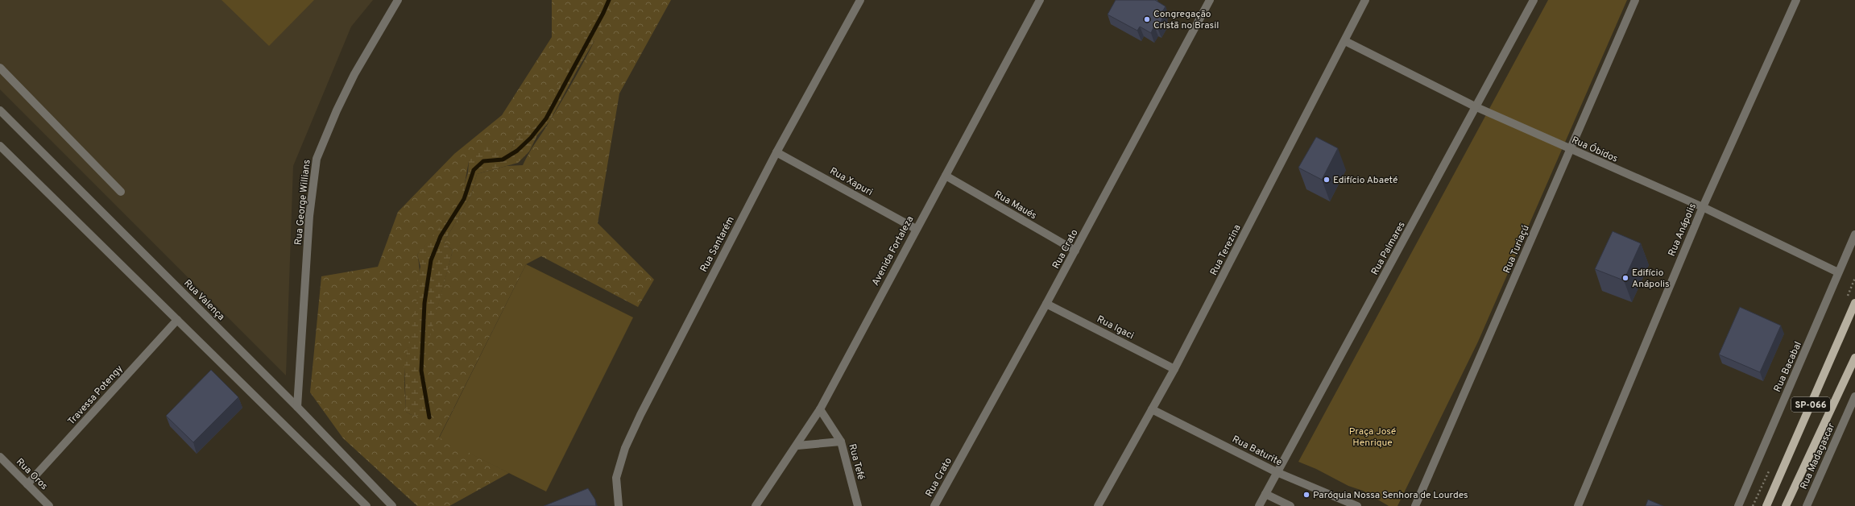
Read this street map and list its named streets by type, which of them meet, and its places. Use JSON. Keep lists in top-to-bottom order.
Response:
{
  "streets": {
    "main road": ["SP-066"],
    "street": [
      "Rua Óbidos",
      "Rua Xapuri",
      "Rua George Willians",
      "Rua Maués",
      "Rua Anápolis",
      "Rua Santarém",
      "Rua Palmares",
      "Rua Crato",
      "Rua Turiaçú",
      "Rua Terezina",
      "Avenida Fortaleza",
      "Rua Valença",
      "Rua Igaci",
      "Rua Bacabal",
      "Travessa Potengy",
      "Rua Baturite",
      "Rua Madagascar",
      "Rua Tefé",
      "Rua Oros"
    ]
  },
  "crossings": [
    ["Rua Óbidos", "Rua Anápolis"],
    ["Rua Óbidos", "Rua Palmares"],
    ["Rua Óbidos", "Rua Turiaçú"],
    ["Rua Óbidos", "Rua Terezina"],
    ["Rua Óbidos", "Rua Bacabal"],
    ["Rua Xapuri", "Rua Santarém"],
    ["Rua Xapuri", "Avenida Fortaleza"],
    ["Rua George Willians", "Rua Valença"],
    ["Rua Maués", "Rua Crato"],
    ["Rua Maués", "Avenida Fortaleza"],
    ["Rua Palmares", "Rua Baturite"],
    ["Rua Crato", "Rua Igaci"],
    ["Rua Terezina", "Rua Igaci"],
    ["Rua Terezina", "Rua Baturite"],
    ["Avenida Fortaleza", "Rua Tefé"],
    ["Travessa Potengy", "Rua Oros"]
  ],
  "parks": ["Praça José Henrique"],
  "places": [
    "Congregação Cristã no Brasil",
    "Edifício Abaeté",
    "Edifício Anápolis",
    "Paróquia Nossa Senhora de Lourdes"
  ]
}
